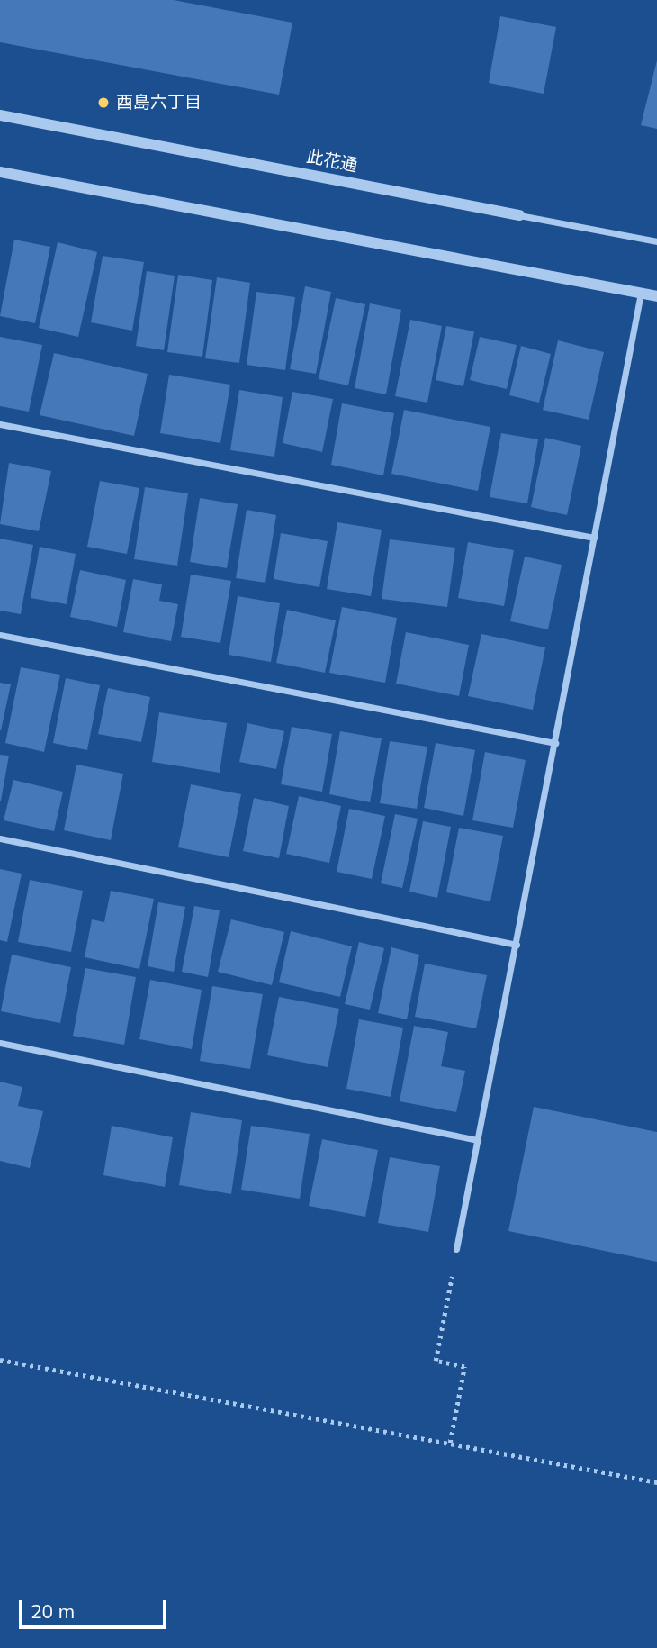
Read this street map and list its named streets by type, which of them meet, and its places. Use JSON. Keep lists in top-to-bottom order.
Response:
{
  "streets": {
    "street": ["此花通"]
  },
  "places": ["酉島六丁目"],
  "scale_bar": "20 m"
}
